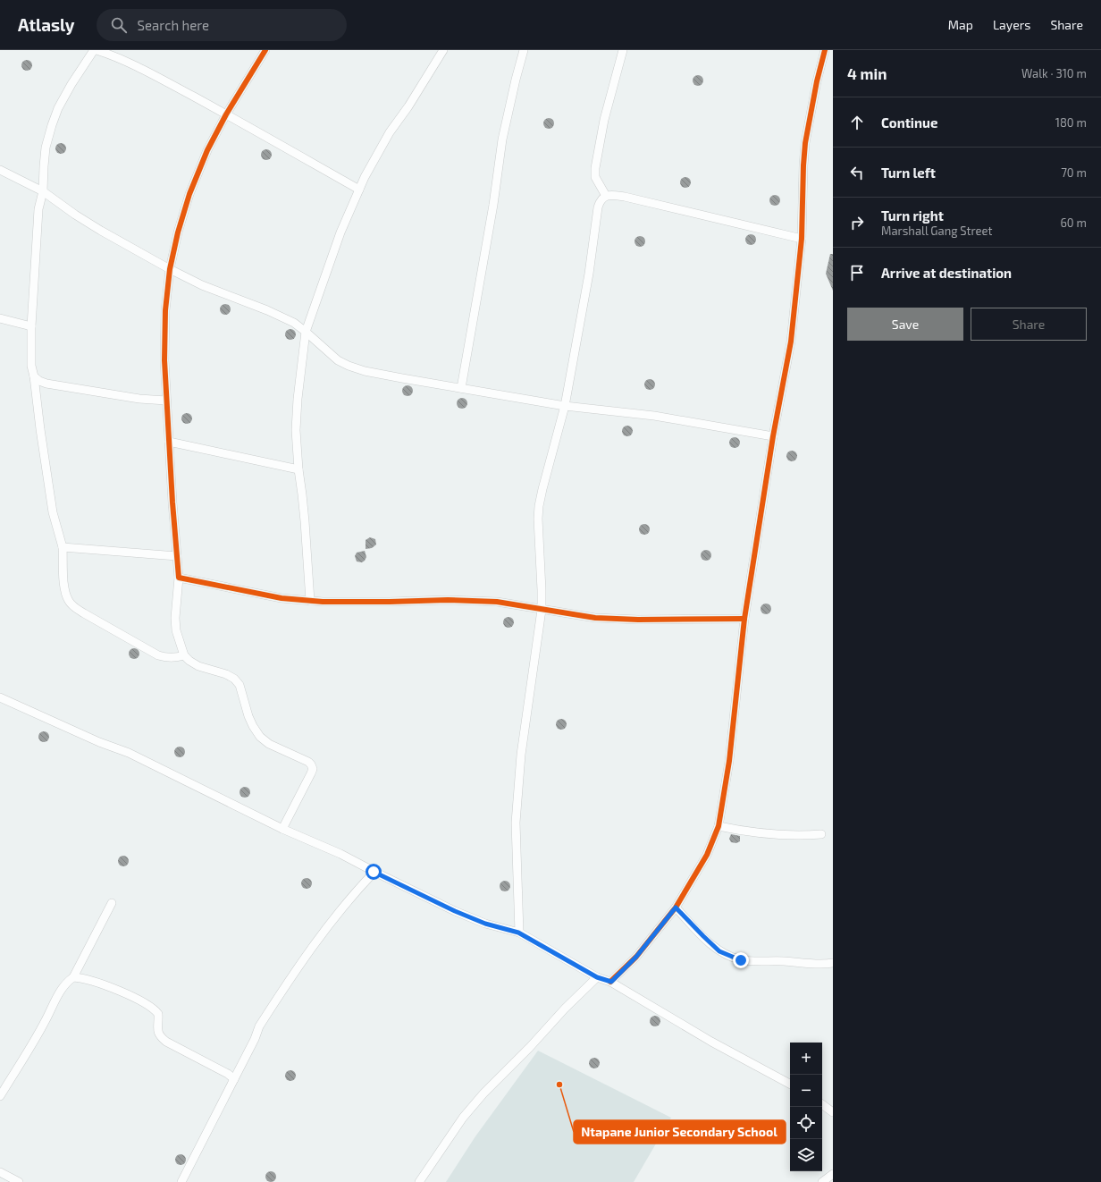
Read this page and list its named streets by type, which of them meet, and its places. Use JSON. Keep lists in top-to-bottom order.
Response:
{
  "places": ["Ntapane Junior Secondary School"],
  "page": {
    "header": "Atlasly",
    "search": "Search here",
    "nav": ["Map", "Layers", "Share"],
    "heading": ["4 min", "Walk · 310 m"],
    "list": [
      ["Continue", "180 m"],
      ["Turn left", "70 m"],
      ["Turn right", "Marshall Gang Street", "60 m"],
      "Arrive at destination"
    ],
    "buttons": ["Save", "Share"],
    "map_buttons": ["+", "−"]
  }
}
